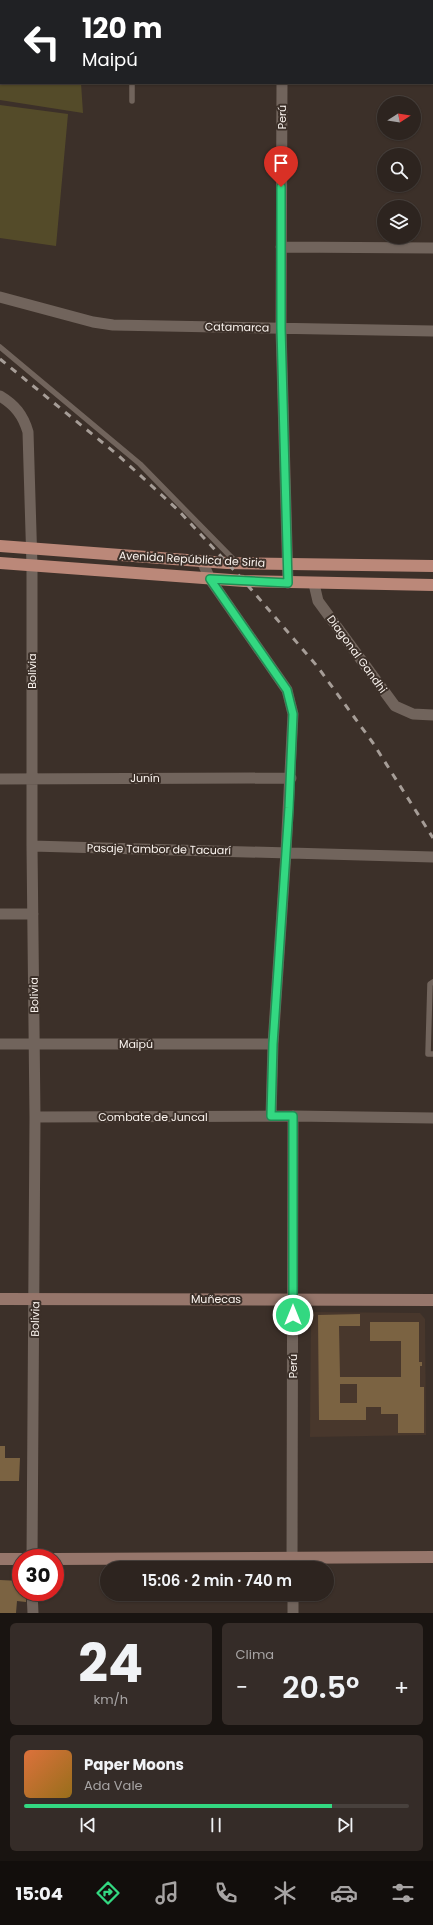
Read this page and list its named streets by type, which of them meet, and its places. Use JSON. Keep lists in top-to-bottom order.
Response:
{
  "streets": {
    "main road": ["Avenida República de Siria"],
    "street": [
      "Perú",
      "Catamarca",
      "Diagonal Gandhi",
      "Bolivia",
      "Junín",
      "Pasaje Tambor de Tacuarí",
      "Maipú",
      "Combate de Juncal",
      "Muñecas"
    ]
  },
  "crossings": [
    ["Perú", "Catamarca"],
    ["Perú", "Avenida República de Siria"],
    ["Perú", "Muñecas"],
    ["Avenida República de Siria", "Diagonal Gandhi"],
    ["Avenida República de Siria", "Bolivia"],
    ["Bolivia", "Junín"],
    ["Bolivia", "Pasaje Tambor de Tacuarí"],
    ["Bolivia", "Maipú"],
    ["Bolivia", "Combate de Juncal"],
    ["Bolivia", "Muñecas"]
  ],
  "north": "right",
  "page": {
    "turn": ["120 m", "Maipú"],
    "limit": "30",
    "trip": "15:06 · 2 min · 740 m",
    "tile": [
      ["24", "km/h"],
      "Clima"
    ],
    "heat": ["−", "20.5°", "+"],
    "song": ["Paper Moons", "Ada Vale"],
    "tabs": "15:04"
  }
}
